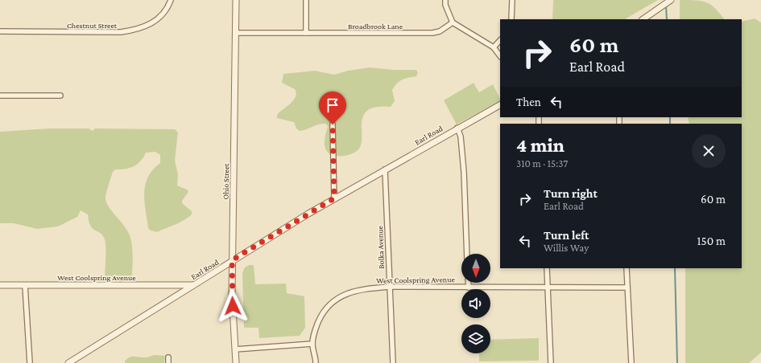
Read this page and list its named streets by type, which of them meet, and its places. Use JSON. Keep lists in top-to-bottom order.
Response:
{
  "streets": {
    "street": [
      "Chestnut Street",
      "Broadbrook Lane",
      "Earl Road",
      "Ohio Street",
      "Bolka Avenue",
      "West Coolspring Avenue"
    ]
  },
  "crossings": [
    ["Broadbrook Lane", "Ohio Street"],
    ["Earl Road", "Ohio Street"],
    ["Earl Road", "Bolka Avenue"],
    ["Earl Road", "West Coolspring Avenue"],
    ["Bolka Avenue", "West Coolspring Avenue"]
  ],
  "north": "bottom",
  "page": {
    "turn": ["60 m", "Earl Road"],
    "then": "Then",
    "heading": ["4 min", "310 m · 15:37"],
    "list": [
      {
        "name": "Turn right",
        "note": "Earl Road",
        "value": "60 m"
      },
      {
        "name": "Turn left",
        "note": "Willis Way",
        "value": "150 m"
      }
    ]
  }
}
